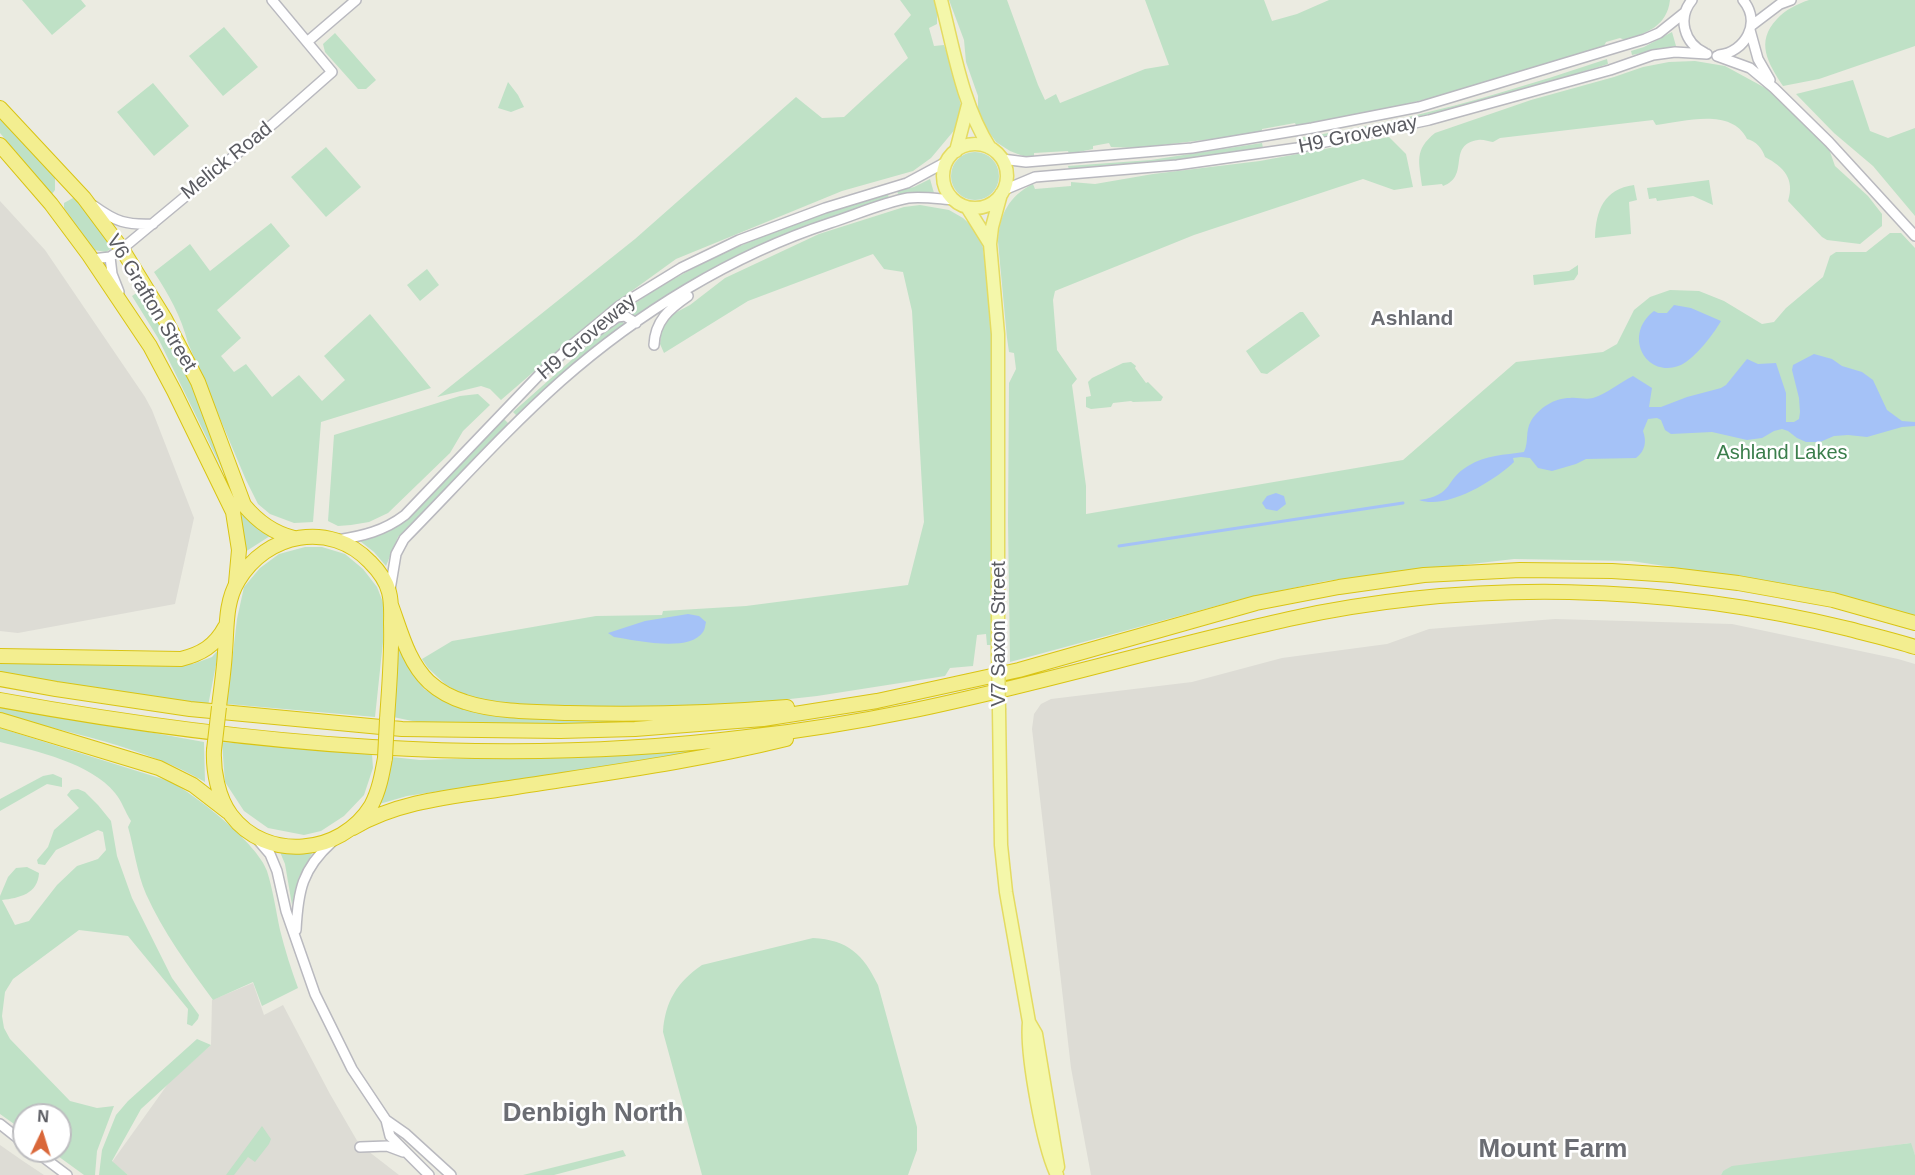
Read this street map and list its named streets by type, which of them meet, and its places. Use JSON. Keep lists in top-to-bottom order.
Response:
{
  "streets": {
    "highway": ["V6 Grafton Street"],
    "main road": ["V7 Saxon Street"],
    "street": ["H9 Groveway", "Melick Road"]
  },
  "crossings": [
    ["H9 Groveway", "V7 Saxon Street"],
    ["Melick Road", "V6 Grafton Street"]
  ],
  "districts": ["Ashland", "Denbigh North", "Mount Farm"],
  "parks": ["Ashland Lakes"],
  "north": "top"
}
